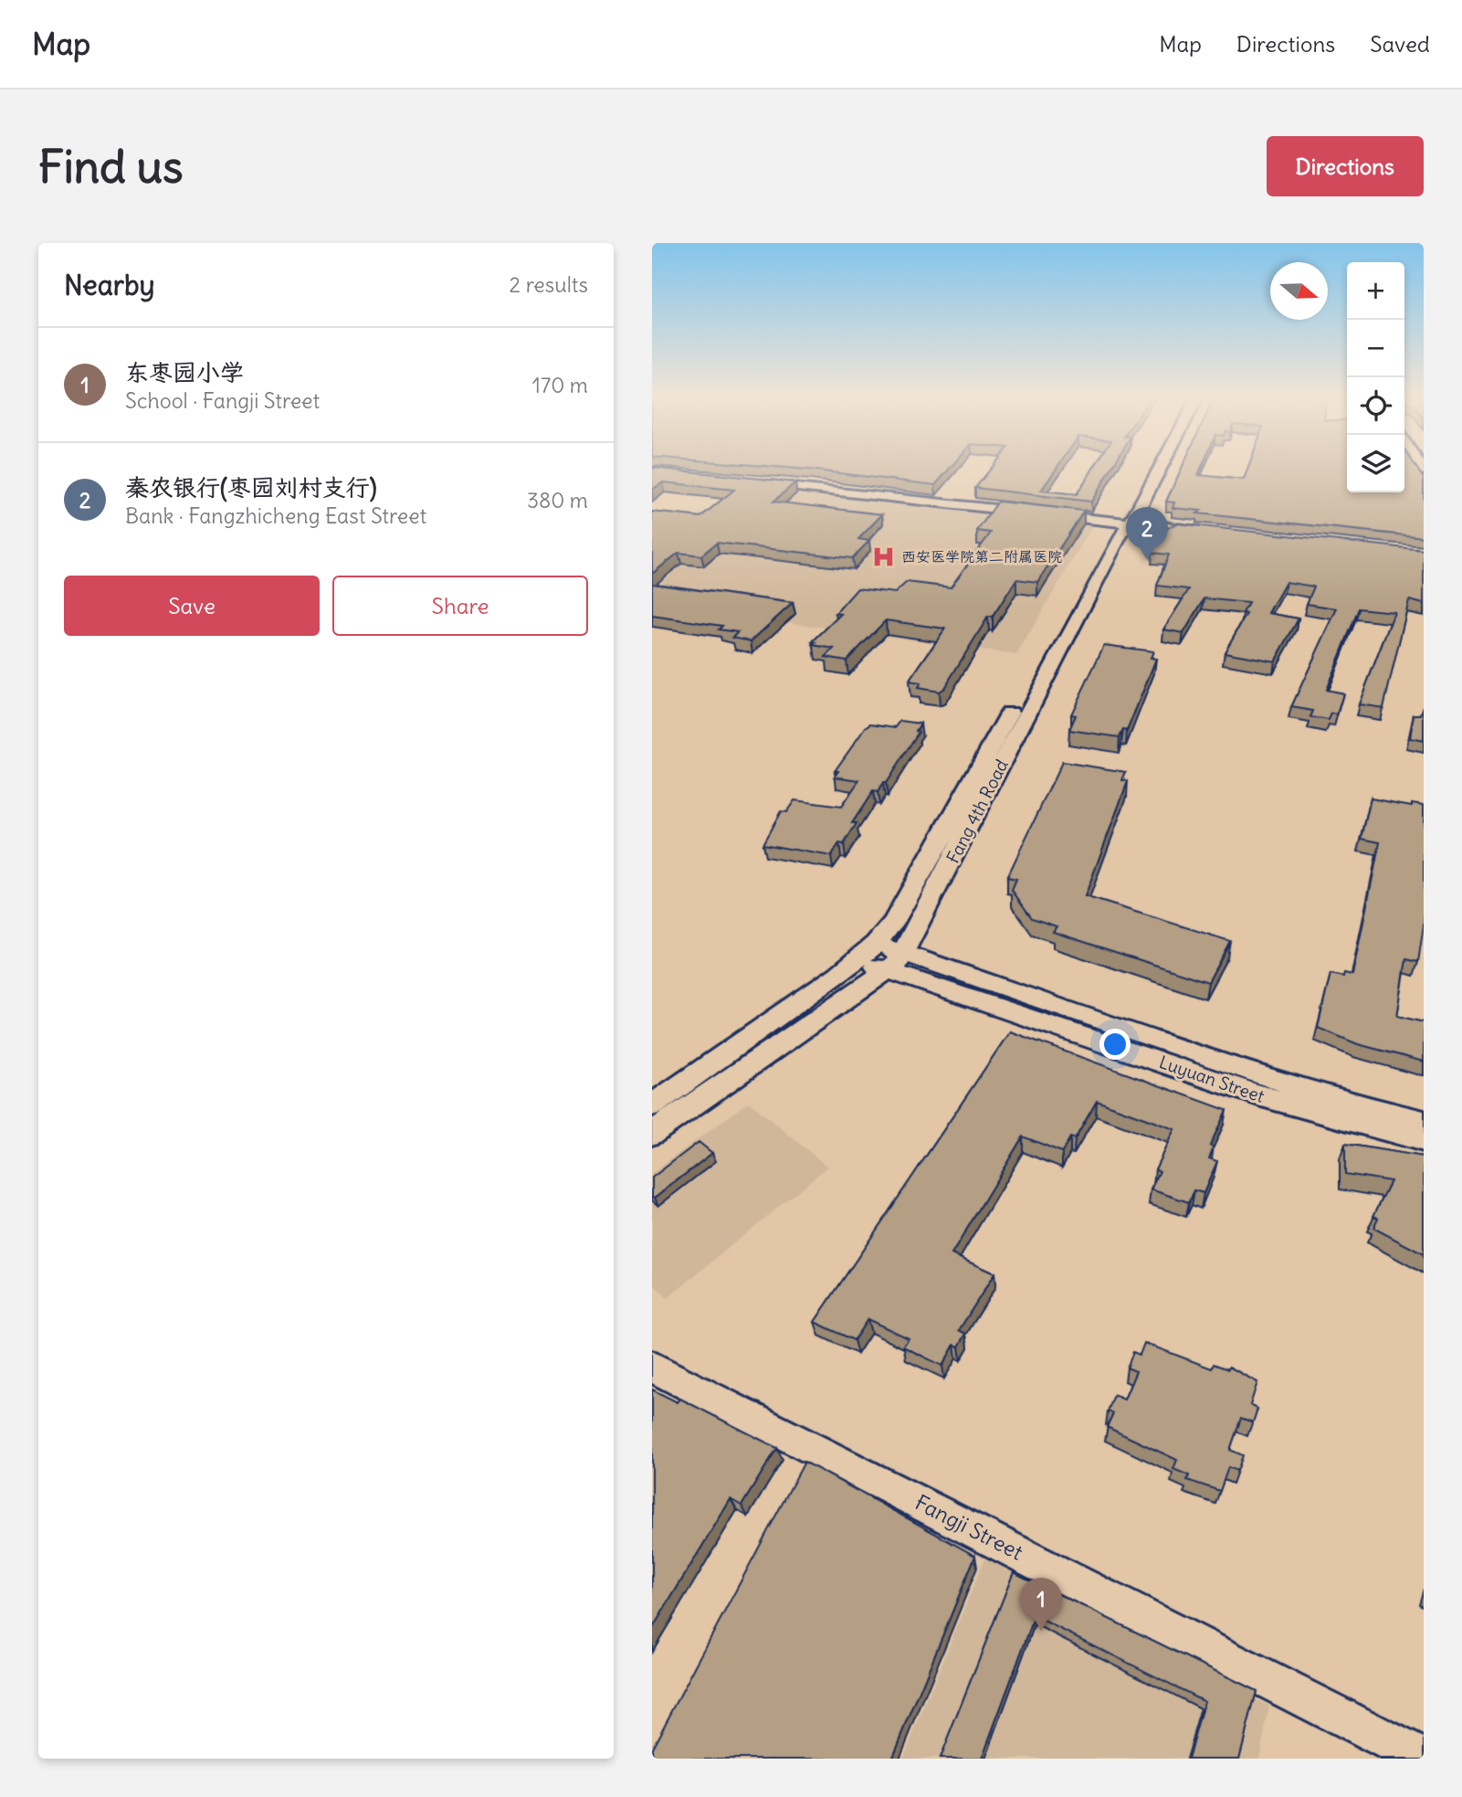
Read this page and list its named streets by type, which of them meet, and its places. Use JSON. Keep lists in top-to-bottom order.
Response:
{
  "streets": {
    "street": ["Fang 4th Road", "Luyuan Street", "Fangji Street"]
  },
  "crossings": [
    ["Fang 4th Road", "Luyuan Street"]
  ],
  "places": {
    "hospital": ["西安医学院第二附属医院"]
  },
  "north": "right",
  "page": {
    "header": "Map",
    "nav": ["Map", "Directions", "Saved"],
    "buttons": [
      "Directions",
      ["Save", "Share"]
    ],
    "title": "Find us",
    "heading": ["Nearby", "2 results"],
    "map_buttons": ["+", "−"],
    "list": [
      {
        "mark": "1",
        "name": "东枣园小学",
        "note": "School · Fangji Street",
        "value": "170 m"
      },
      {
        "mark": "2",
        "name": "秦农银行(枣园刘村支行)",
        "note": "Bank · Fangzhicheng East Street",
        "value": "380 m"
      }
    ],
    "pins": ["2", "1"]
  }
}
